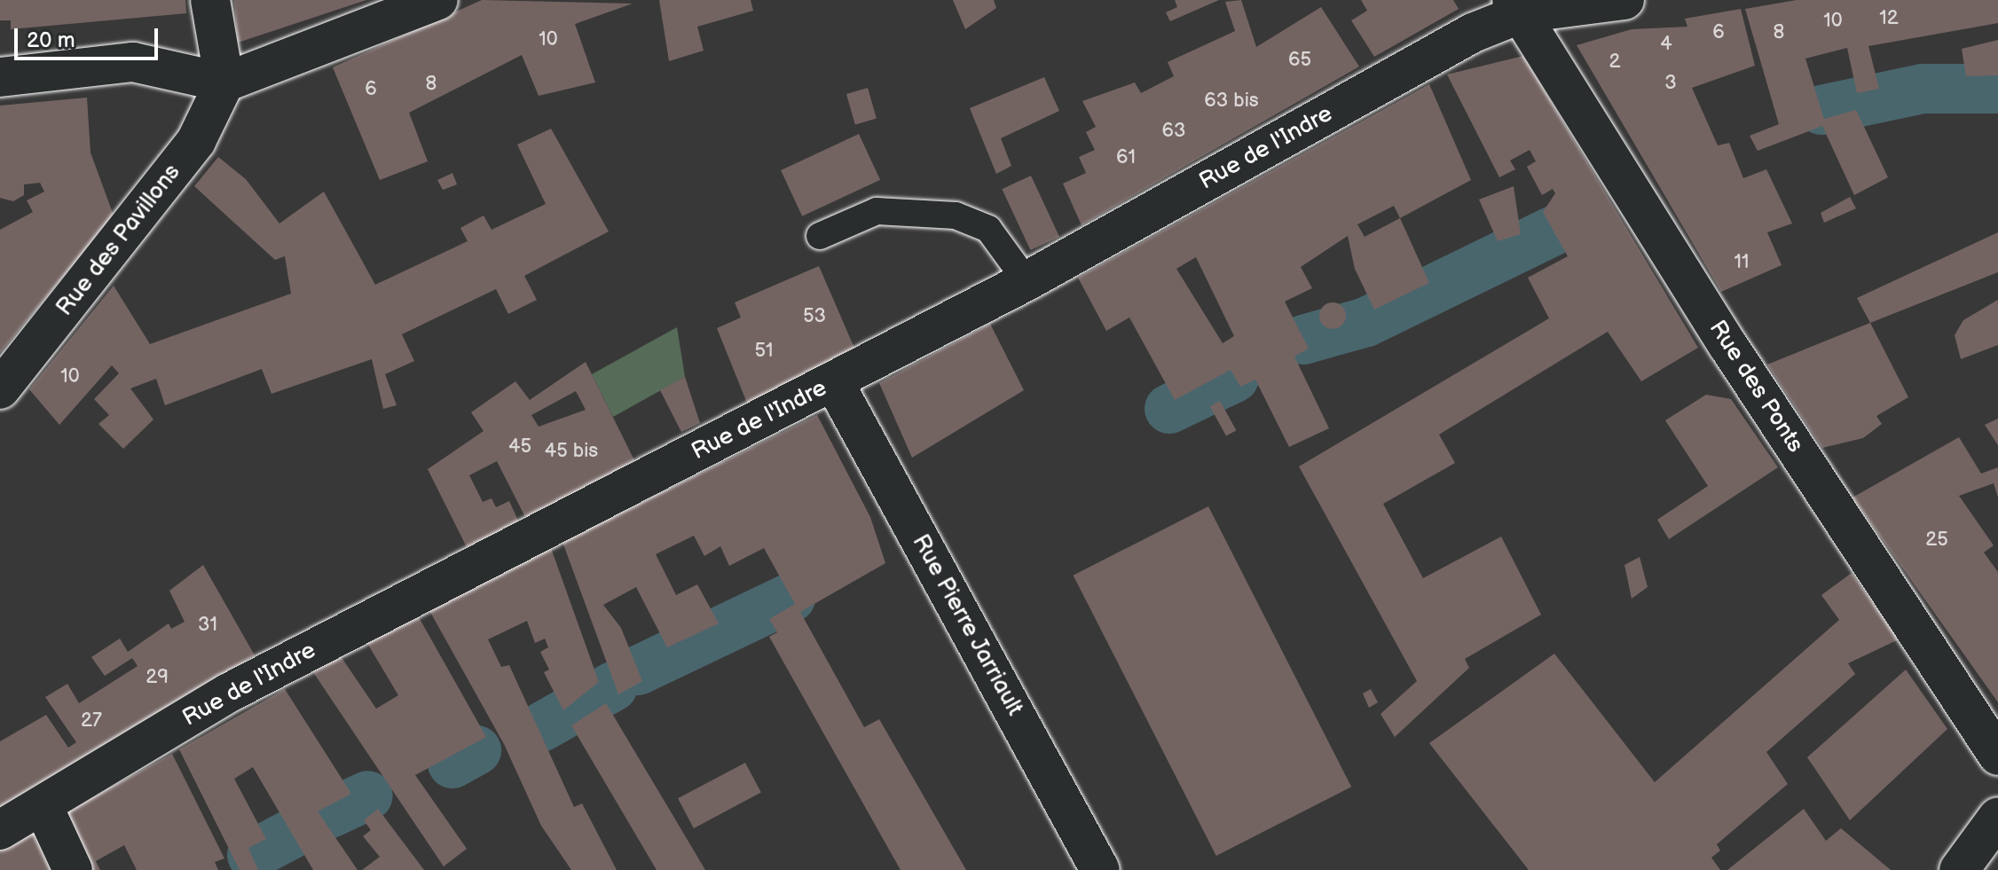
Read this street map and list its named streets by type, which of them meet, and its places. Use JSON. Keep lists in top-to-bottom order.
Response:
{
  "streets": {
    "street": [
      "Rue de l'Indre",
      "Rue des Pavillons",
      "Rue des Ponts",
      "Rue Pierre Jarriault"
    ]
  },
  "crossings": [
    ["Rue de l'Indre", "Rue des Ponts"],
    ["Rue de l'Indre", "Rue Pierre Jarriault"]
  ],
  "house_numbers": [
    "12",
    "10",
    "6",
    "8",
    "10",
    "4",
    "65",
    "2",
    "3",
    "8",
    "6",
    "63 bis",
    "63",
    "61",
    "11",
    "53",
    "51",
    "10",
    "45",
    "45 bis",
    "25",
    "31",
    "29",
    "27"
  ],
  "scale_bar": "20 m"
}
